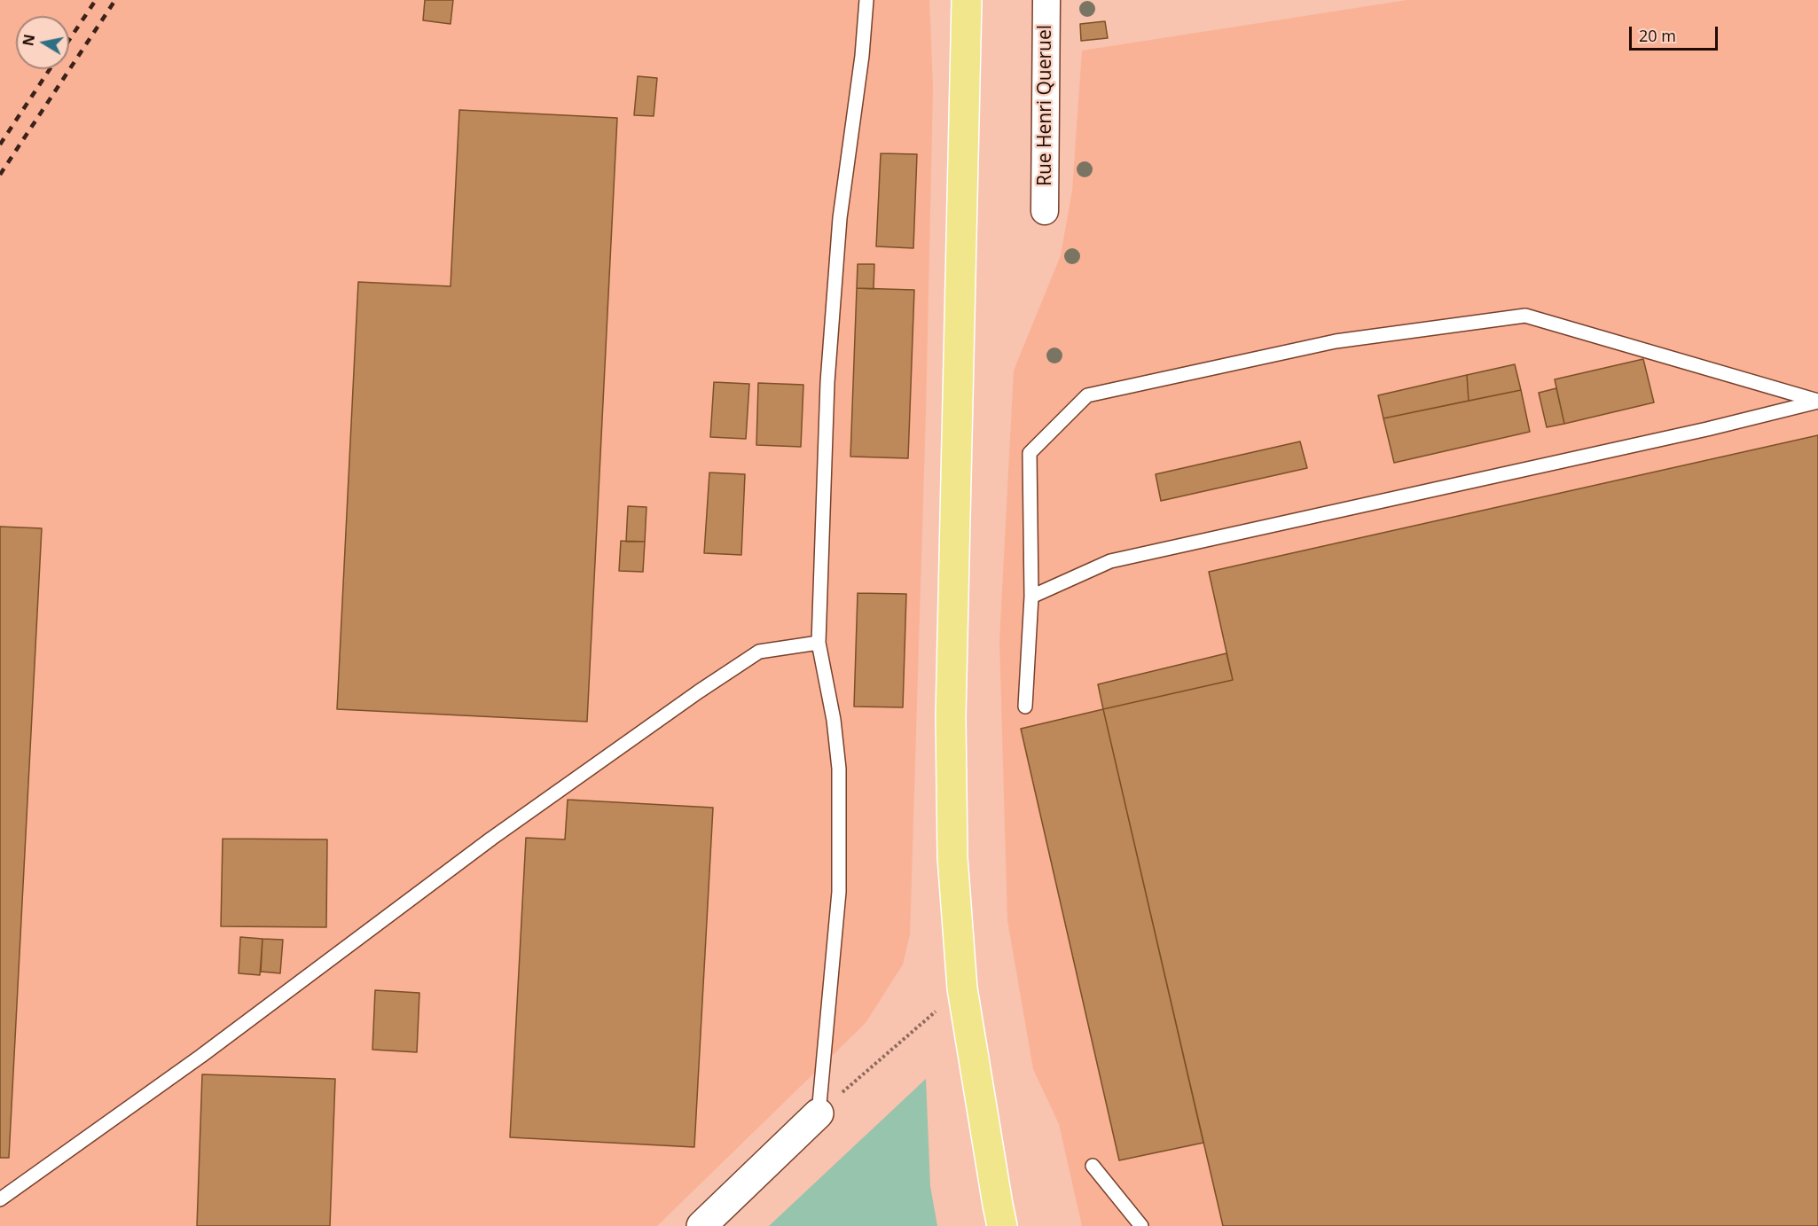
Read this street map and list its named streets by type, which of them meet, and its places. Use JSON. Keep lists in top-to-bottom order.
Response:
{
  "streets": {
    "street": ["Rue Henri Queruel"]
  },
  "scale_bar": "20 m",
  "north": "left"
}
